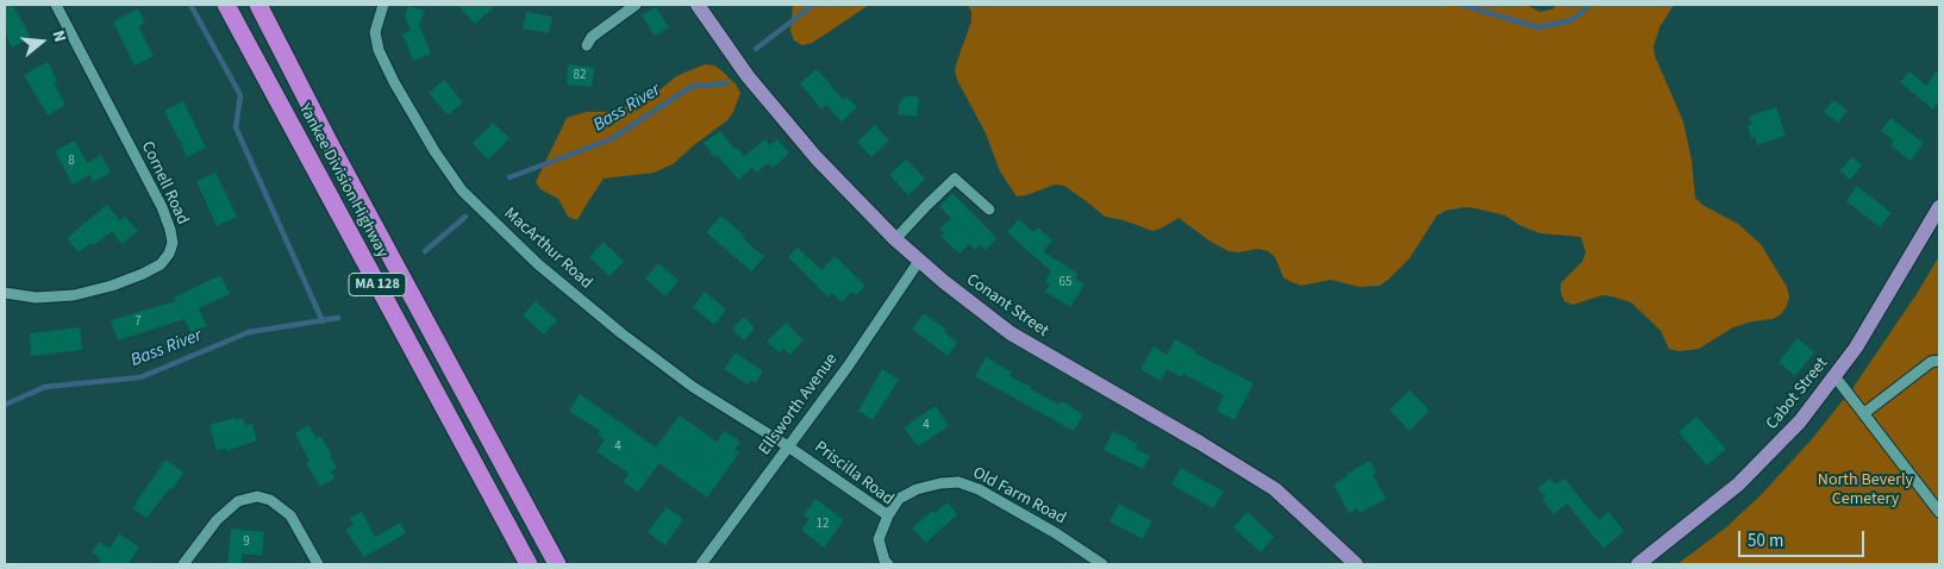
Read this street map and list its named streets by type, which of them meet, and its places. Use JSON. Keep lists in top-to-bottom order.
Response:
{
  "streets": {
    "highway": ["Yankee Division Highway", "MA 128"],
    "main road": ["Conant Street", "Cabot Street"],
    "street": [
      "Cornell Road",
      "MacArthur Road",
      "Ellsworth Avenue",
      "Priscilla Road",
      "Old Farm Road"
    ]
  },
  "crossings": [
    ["MacArthur Road", "Ellsworth Avenue"],
    ["MacArthur Road", "Priscilla Road"],
    ["Conant Street", "Ellsworth Avenue"],
    ["Ellsworth Avenue", "Priscilla Road"],
    ["Priscilla Road", "Old Farm Road"]
  ],
  "water": ["Bass River"],
  "parks": ["North Beverly Cemetery"],
  "house_numbers": [
    "82",
    "8",
    "65",
    "7",
    "4",
    "4",
    "12",
    "9"
  ],
  "scale_bar": "50 m",
  "north": "right"
}
